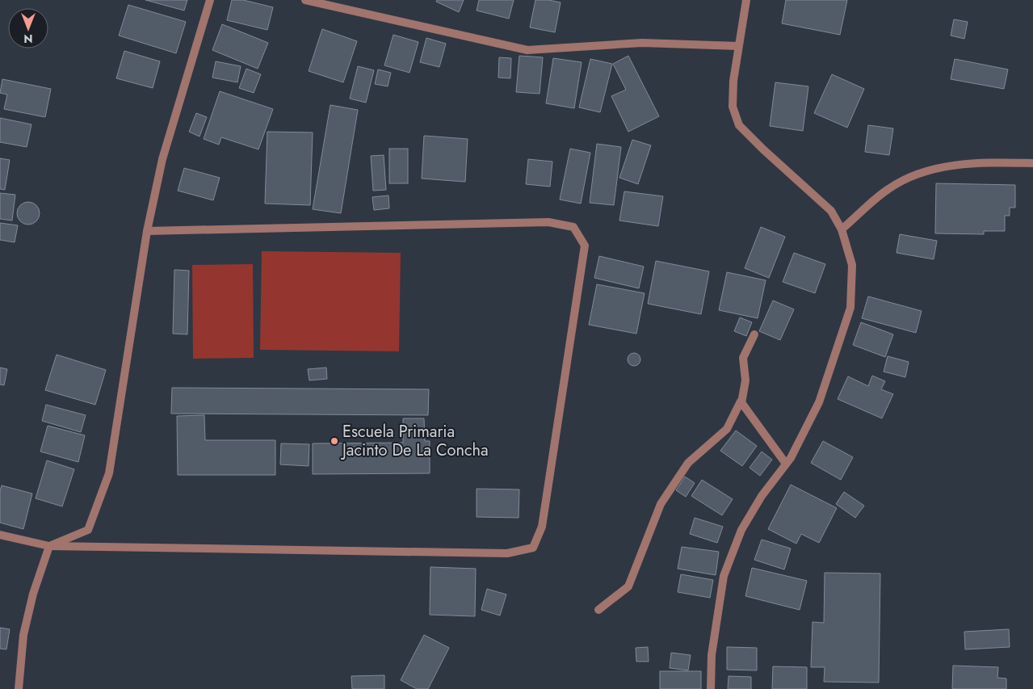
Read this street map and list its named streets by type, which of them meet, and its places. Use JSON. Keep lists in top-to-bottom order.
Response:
{
  "places": ["Escuela Primaria Jacinto De La Concha"],
  "north": "bottom"
}
